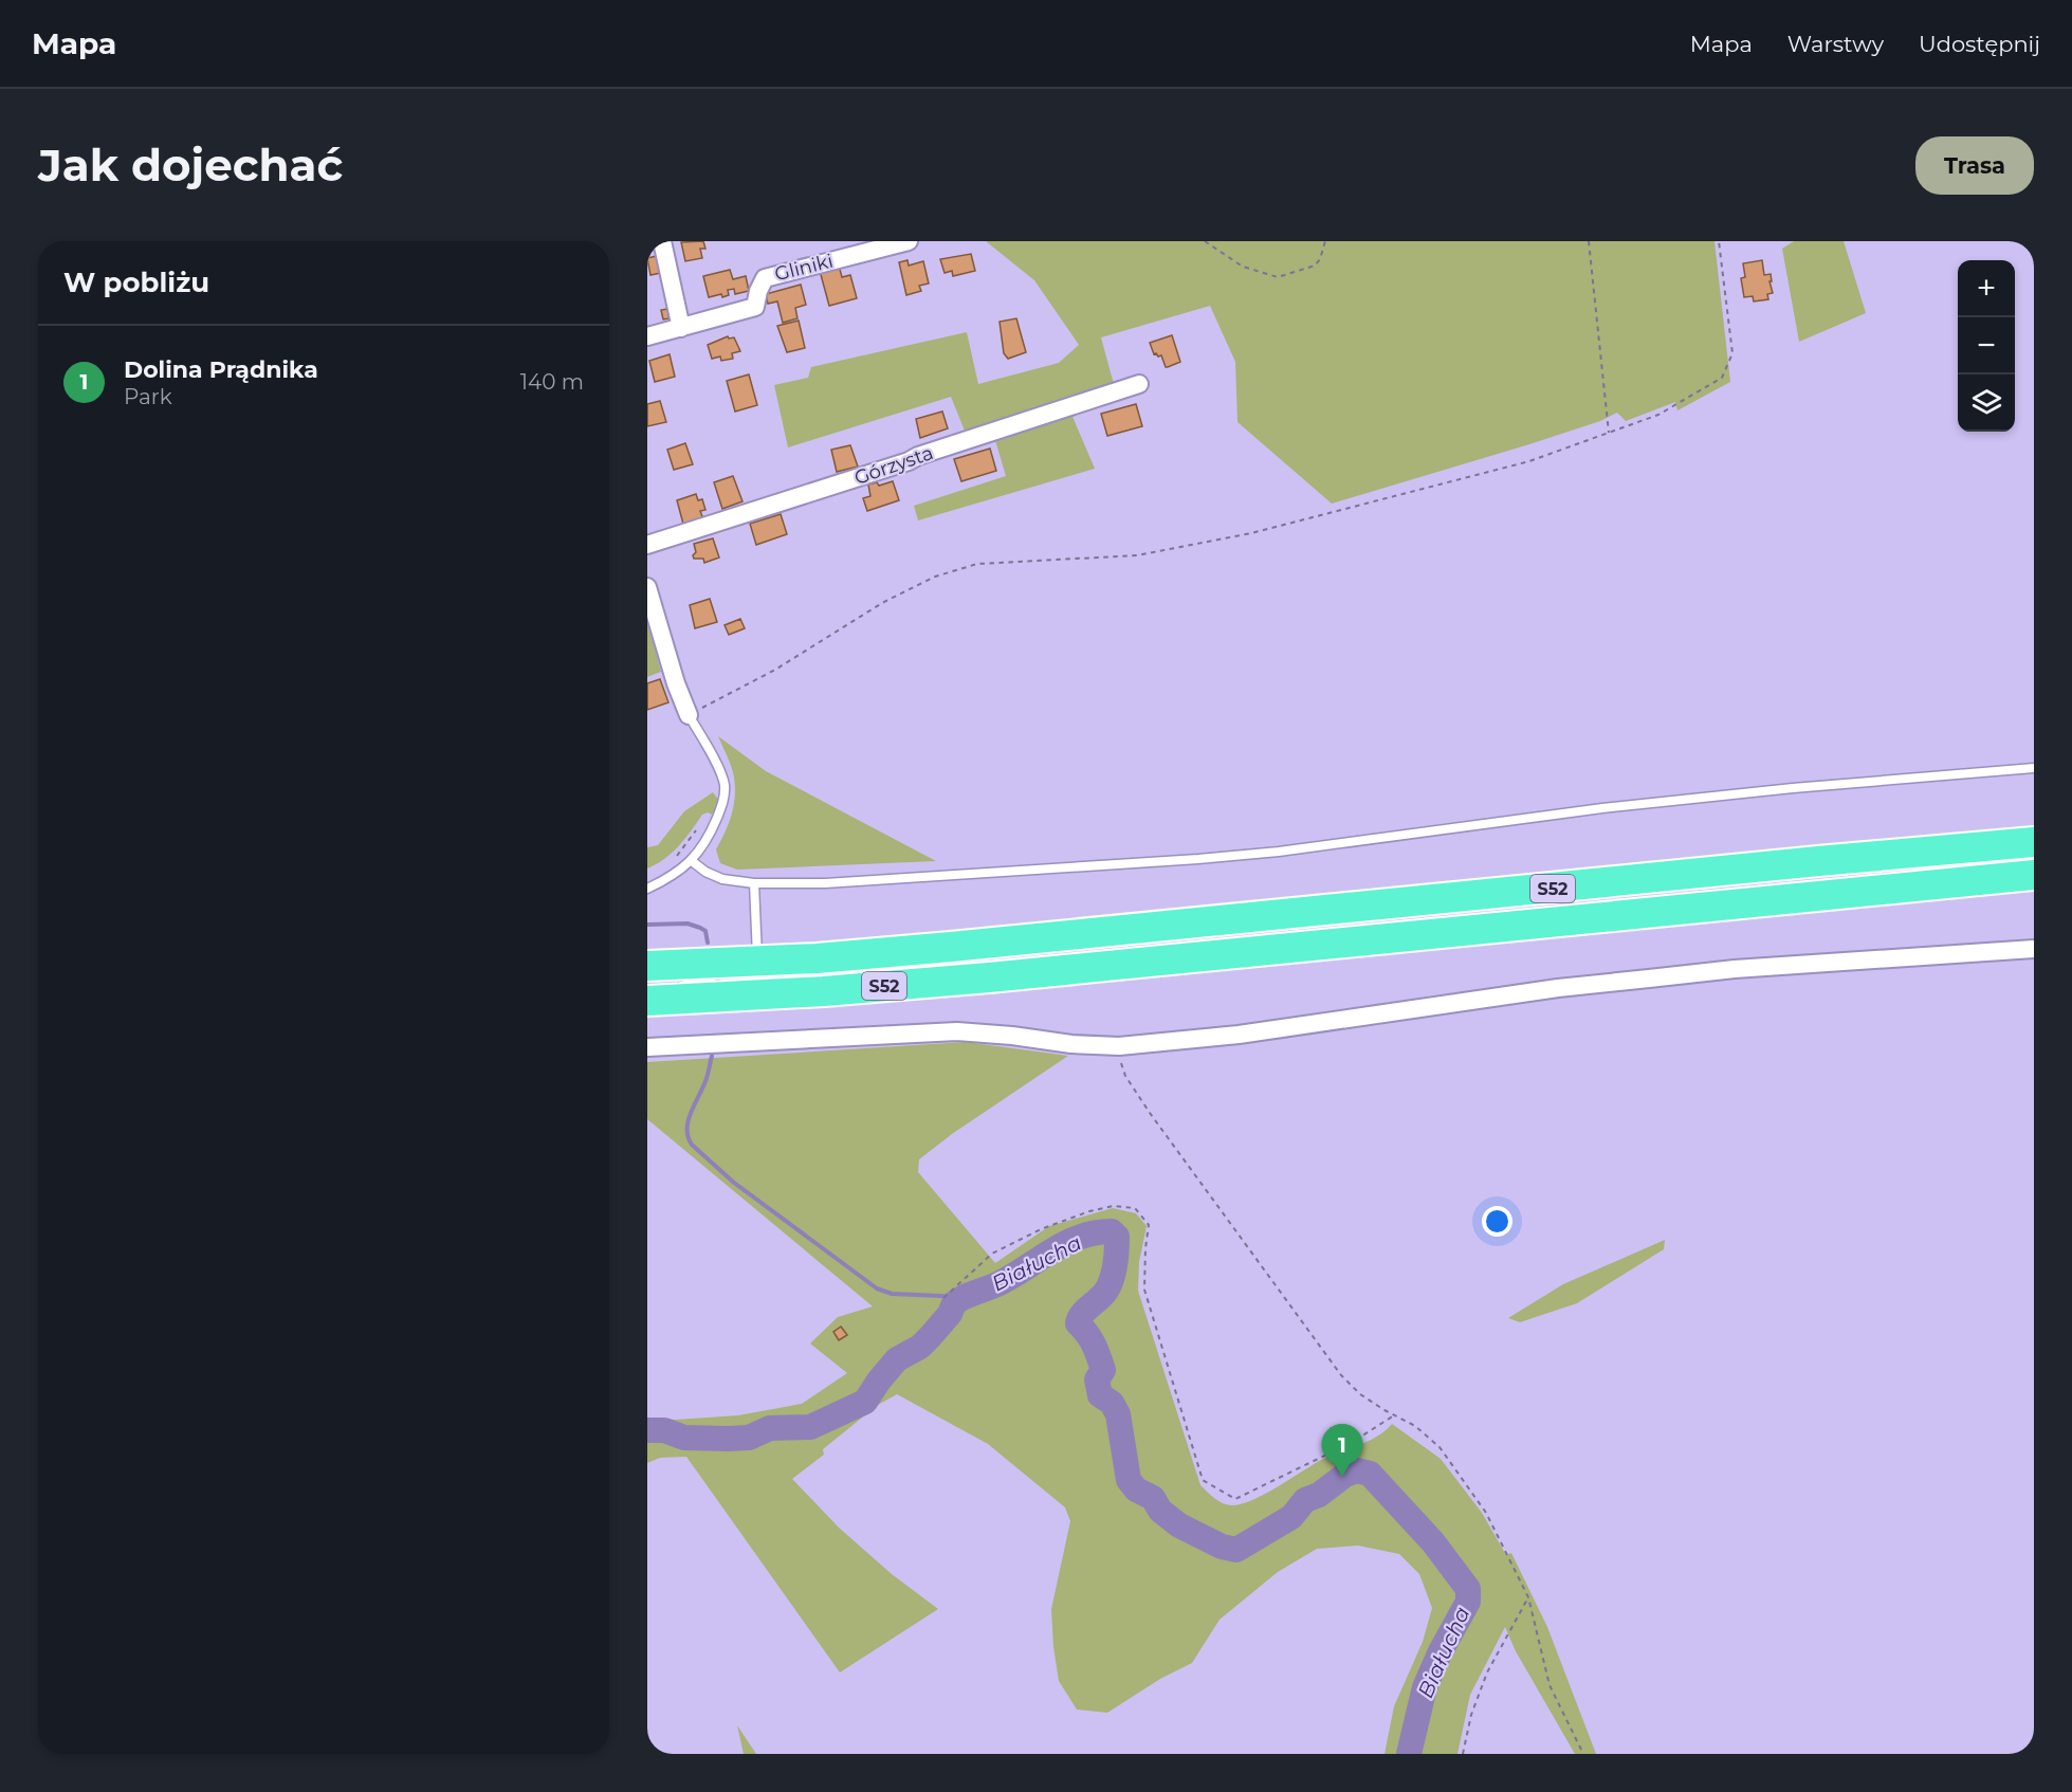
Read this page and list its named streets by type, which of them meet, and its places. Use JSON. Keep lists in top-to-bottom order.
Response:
{
  "streets": {
    "highway": ["S52"],
    "street": ["Gliniki", "Górzysta"]
  },
  "water": ["Białucha"],
  "page": {
    "header": "Mapa",
    "nav": ["Mapa", "Warstwy", "Udostępnij"],
    "buttons": "Trasa",
    "title": "Jak dojechać",
    "heading": "W pobliżu",
    "map_buttons": ["+", "−"],
    "list": [
      {
        "mark": "1",
        "name": "Dolina Prądnika",
        "note": "Park",
        "value": "140 m"
      }
    ],
    "pins": "1"
  }
}
